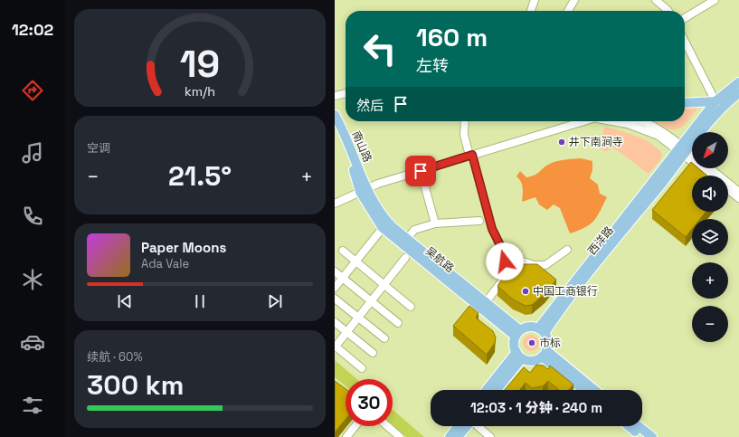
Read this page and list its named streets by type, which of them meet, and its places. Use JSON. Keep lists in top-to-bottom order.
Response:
{
  "streets": {
    "main road": ["南山路", "西洋路", "吴航路"]
  },
  "crossings": [
    ["南山路", "吴航路"],
    ["西洋路", "吴航路"]
  ],
  "places": ["井下南涧寺", "中国工商银行", "市标"],
  "north": "bottom left",
  "page": {
    "tabs": "12:02",
    "turn": ["160 m", "左转"],
    "then": "然后",
    "tile": [
      "空调",
      ["续航 · 60%", "300 km"]
    ],
    "map_buttons": ["+", "−"],
    "heat": ["−", "21.5°", "+"],
    "song": ["Paper Moons", "Ada Vale"],
    "limit": "30",
    "trip": "12:03 · 1 分钟 · 240 m",
    "gauge": ["19", "km/h"]
  }
}
